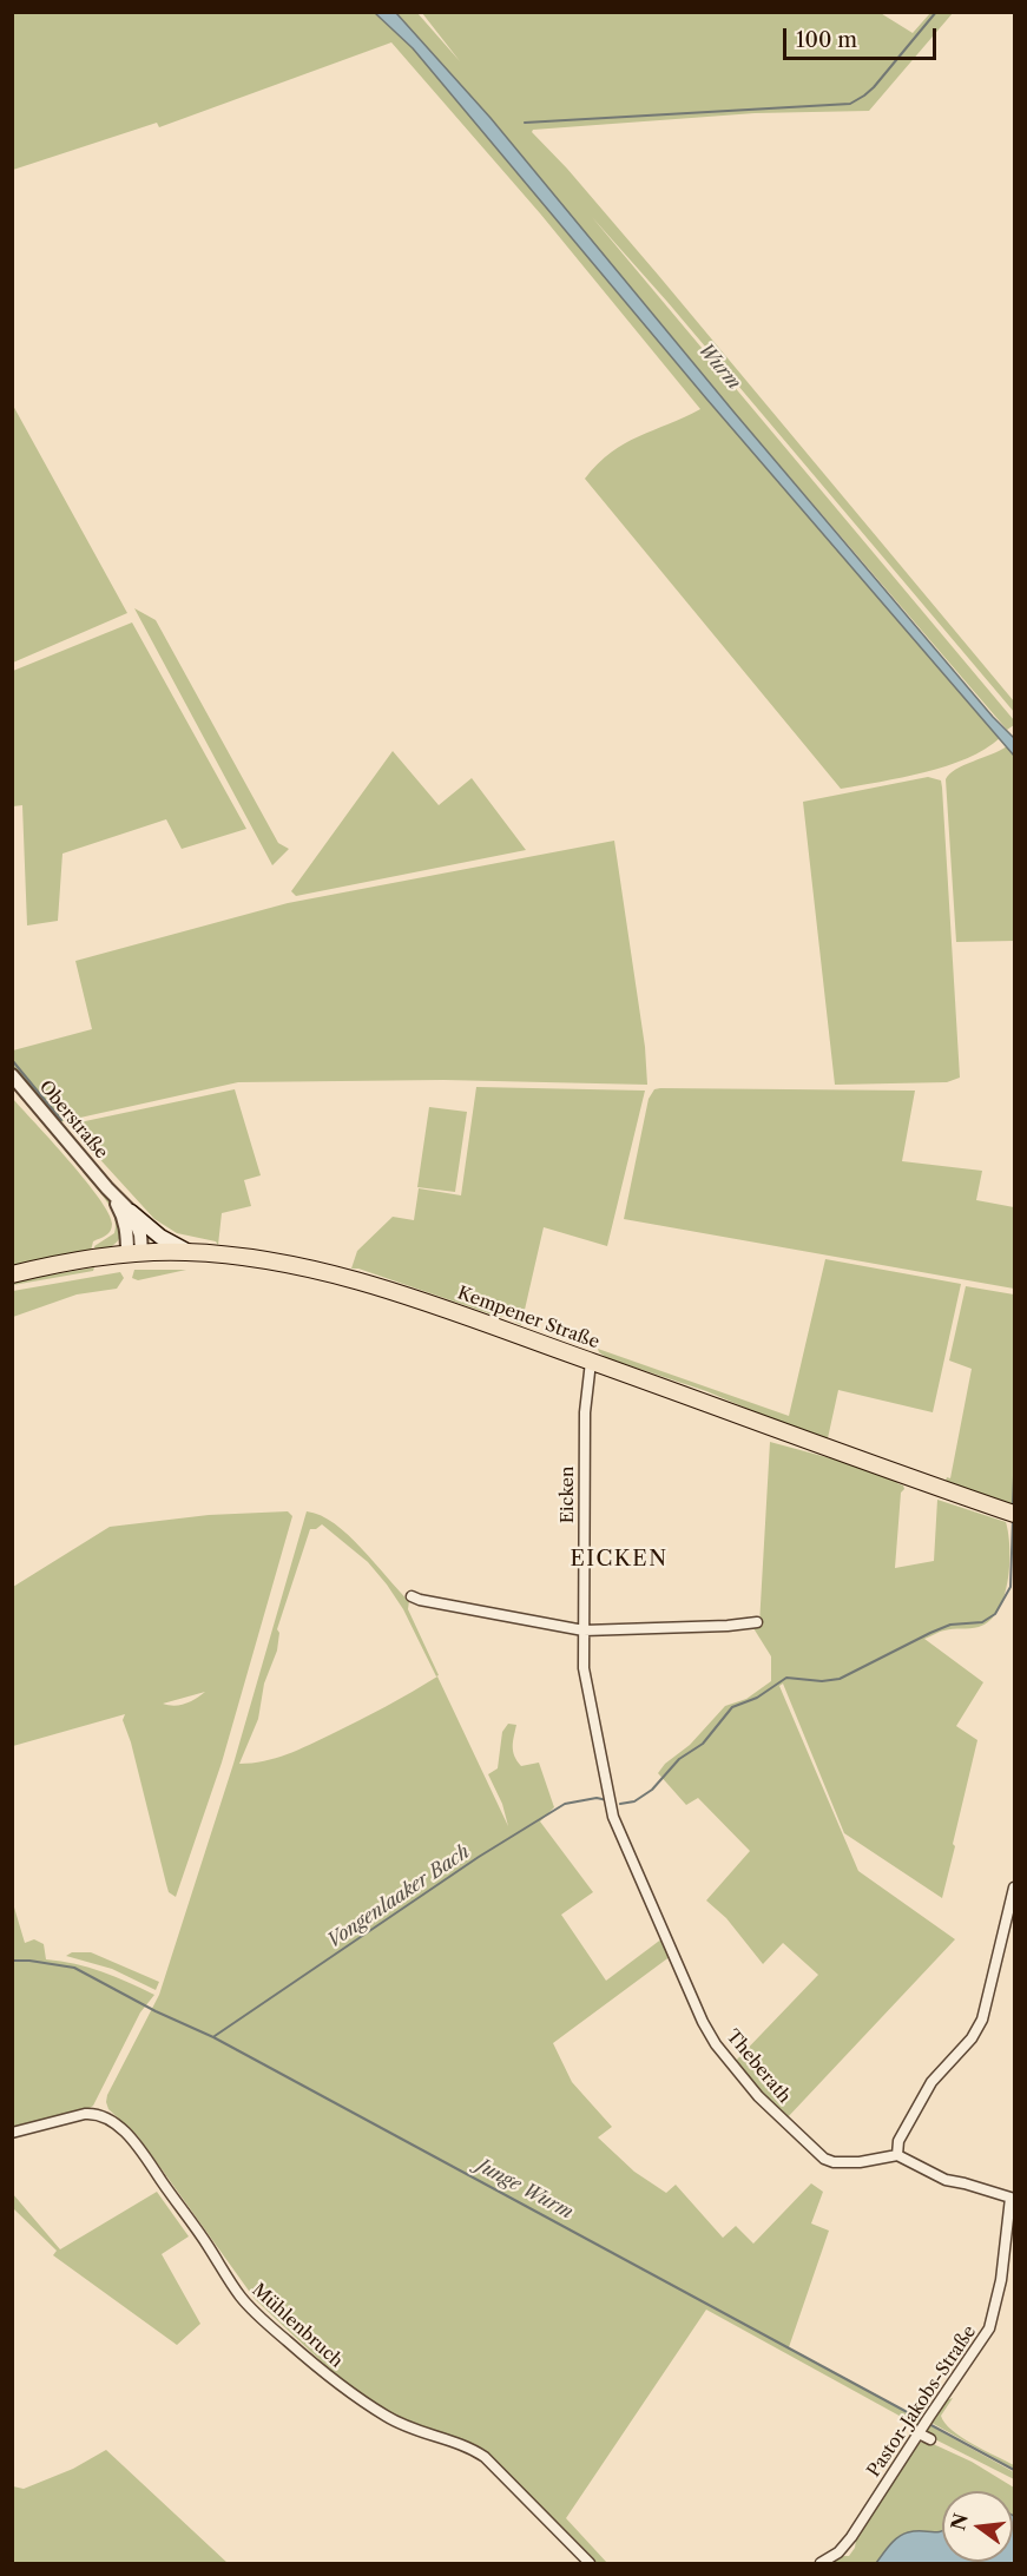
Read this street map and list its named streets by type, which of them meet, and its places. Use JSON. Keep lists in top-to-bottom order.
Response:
{
  "streets": {
    "main road": ["Kempener Straße"],
    "street": [
      "Oberstraße",
      "Eicken",
      "Theberath",
      "Mühlenbruch",
      "Pastor-Jakobs-Straße"
    ]
  },
  "crossings": [
    ["Kempener Straße", "Eicken"],
    ["Eicken", "Theberath"]
  ],
  "districts": ["EICKEN"],
  "water": ["Wurm", "Vongenlaaker Bach", "Junge Wurm"],
  "scale_bar": "100 m",
  "north": "left"
}
